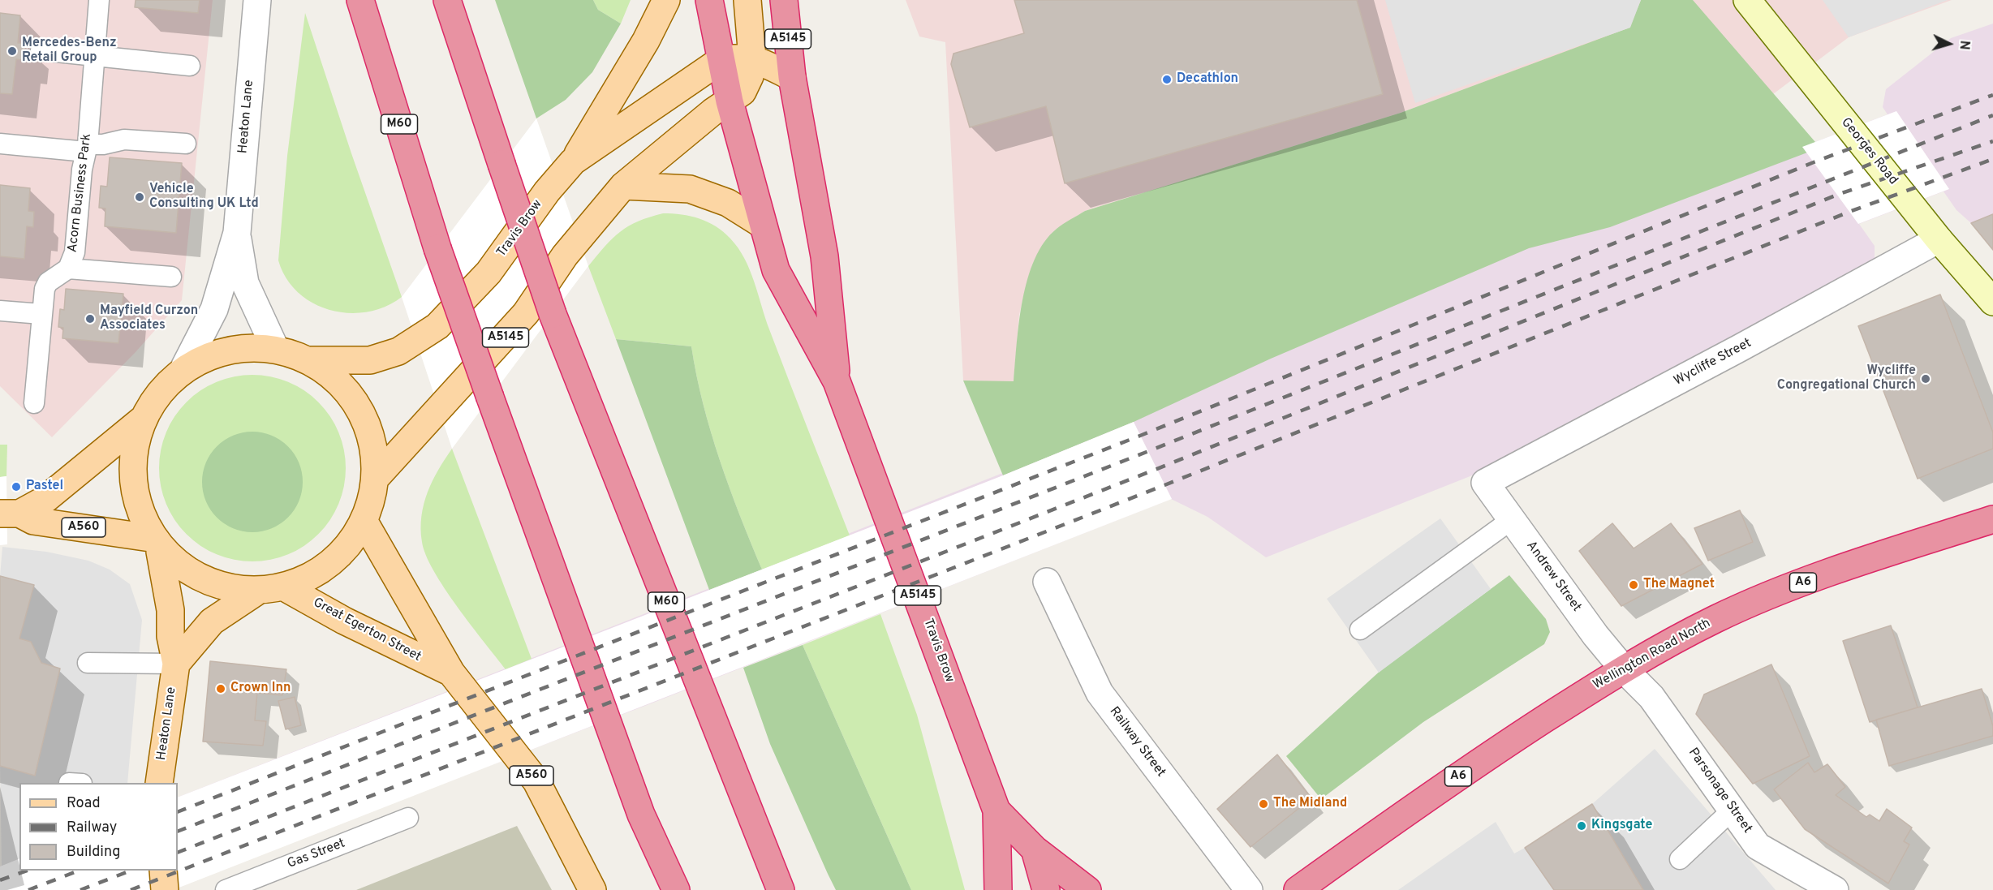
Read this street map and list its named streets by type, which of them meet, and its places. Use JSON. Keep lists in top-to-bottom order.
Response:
{
  "streets": {
    "highway": [
      "A5145",
      "M60",
      "Travis Brow",
      "A6",
      "Wellington Road North"
    ],
    "main road": ["Heaton Lane", "A560", "Great Egerton Street"],
    "street": [
      "Georges Road",
      "Wycliffe Street",
      "Andrew Street",
      "Railway Street",
      "Parsonage Street"
    ],
    "lane": ["Acorn Business Park", "Gas Street"]
  },
  "crossings": [
    ["A5145", "Travis Brow"],
    ["Heaton Lane", "A560"],
    ["Heaton Lane", "Great Egerton Street"],
    ["Georges Road", "Wycliffe Street"],
    ["Wycliffe Street", "Andrew Street"],
    ["A560", "Great Egerton Street"],
    ["Andrew Street", "Wellington Road North"],
    ["Andrew Street", "Parsonage Street"],
    ["Wellington Road North", "Parsonage Street"]
  ],
  "places": [
    "Mercedes-Benz Retail Group",
    "Decathlon",
    "Vehicle Consulting UK Ltd",
    "Mayfield Curzon Associates",
    "Wycliffe Congregational Church",
    "Pastel",
    "The Magnet",
    "Crown Inn",
    "The Midland",
    "Kingsgate"
  ],
  "legend": ["Road", "Railway", "Building"],
  "north": "right"
}
